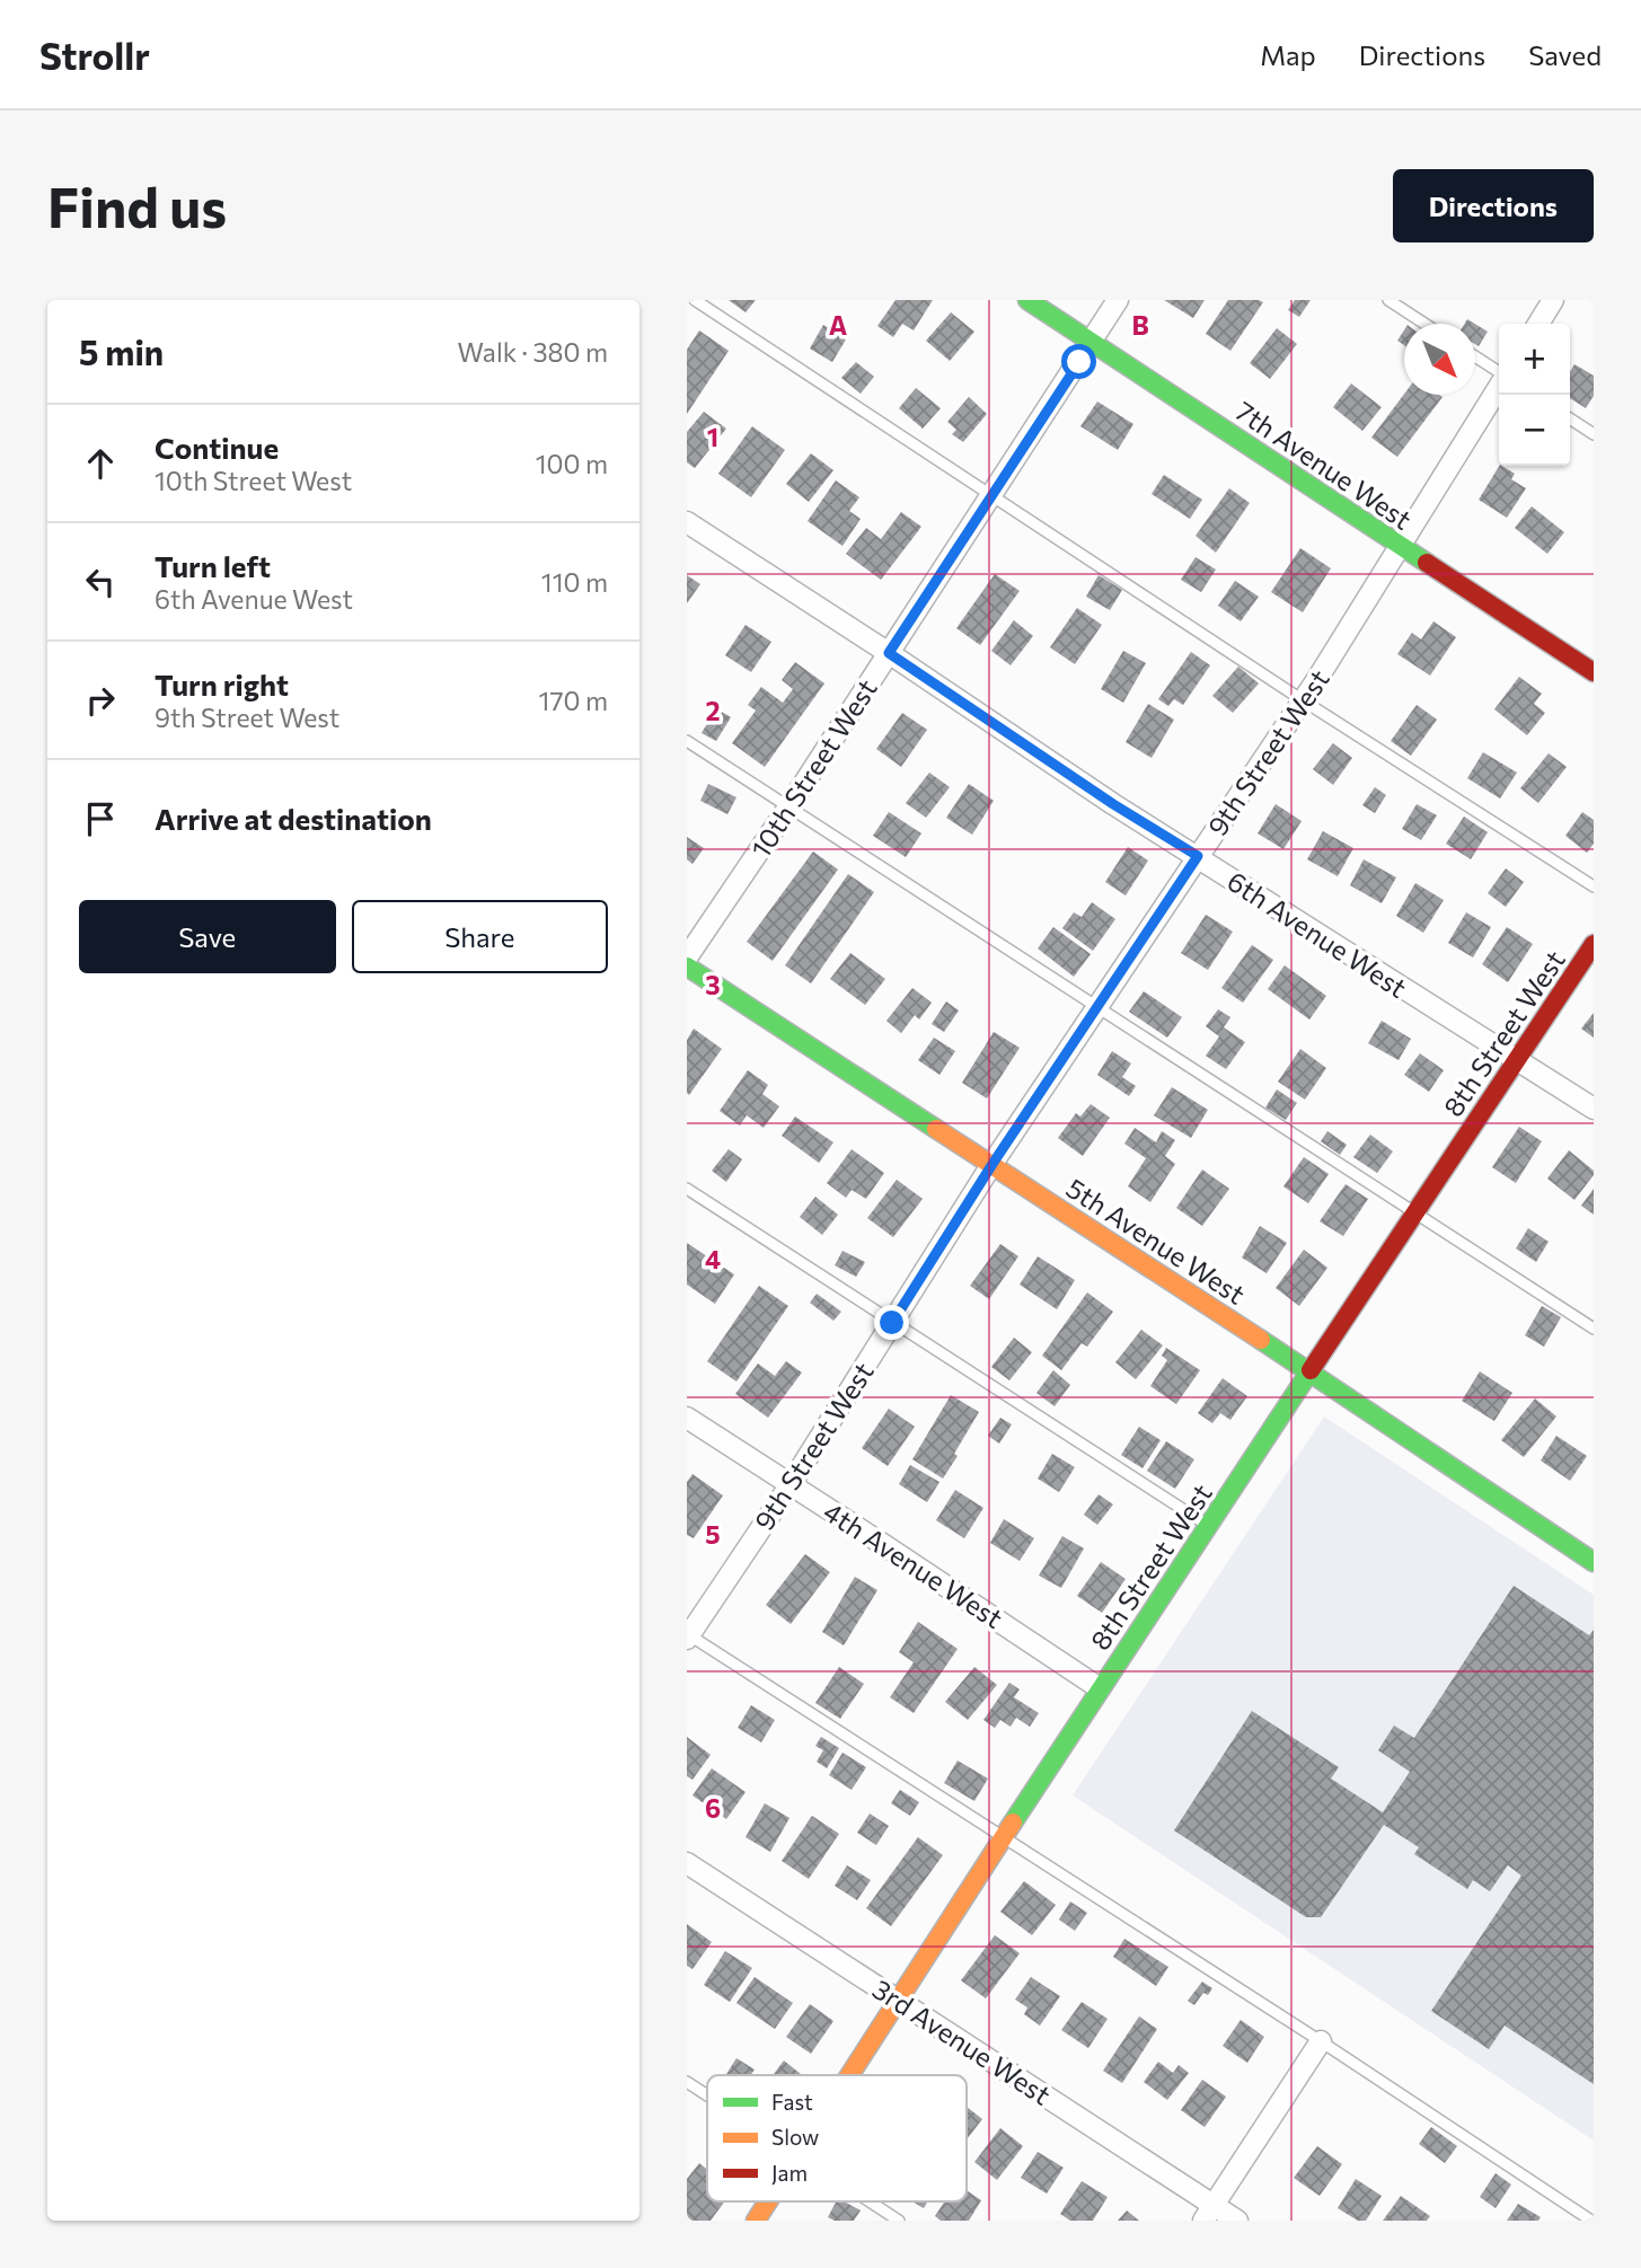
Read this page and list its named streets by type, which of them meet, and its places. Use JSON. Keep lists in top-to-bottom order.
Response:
{
  "streets": {
    "street": [
      "7th Avenue West",
      "9th Street West",
      "10th Street West",
      "6th Avenue West",
      "8th Street West",
      "5th Avenue West",
      "4th Avenue West",
      "3rd Avenue West"
    ]
  },
  "crossings": [
    ["7th Avenue West", "9th Street West"],
    ["7th Avenue West", "10th Street West"],
    ["9th Street West", "6th Avenue West"],
    ["9th Street West", "5th Avenue West"],
    ["9th Street West", "4th Avenue West"],
    ["10th Street West", "6th Avenue West"],
    ["6th Avenue West", "8th Street West"],
    ["8th Street West", "5th Avenue West"],
    ["8th Street West", "4th Avenue West"],
    ["8th Street West", "3rd Avenue West"]
  ],
  "legend": ["Fast", "Slow", "Jam"],
  "north": "bottom right",
  "page": {
    "header": "Strollr",
    "nav": ["Map", "Directions", "Saved"],
    "buttons": [
      "Directions",
      ["Save", "Share"]
    ],
    "title": "Find us",
    "heading": ["5 min", "Walk · 380 m"],
    "map_buttons": ["+", "−"],
    "list": [
      ["Continue", "10th Street West", "100 m"],
      ["Turn left", "6th Avenue West", "110 m"],
      ["Turn right", "9th Street West", "170 m"],
      "Arrive at destination"
    ]
  },
  "grid": {
    "columns": ["A", "B"],
    "rows": [
      "1",
      "2",
      "3",
      "4",
      "5",
      "6"
    ]
  }
}
